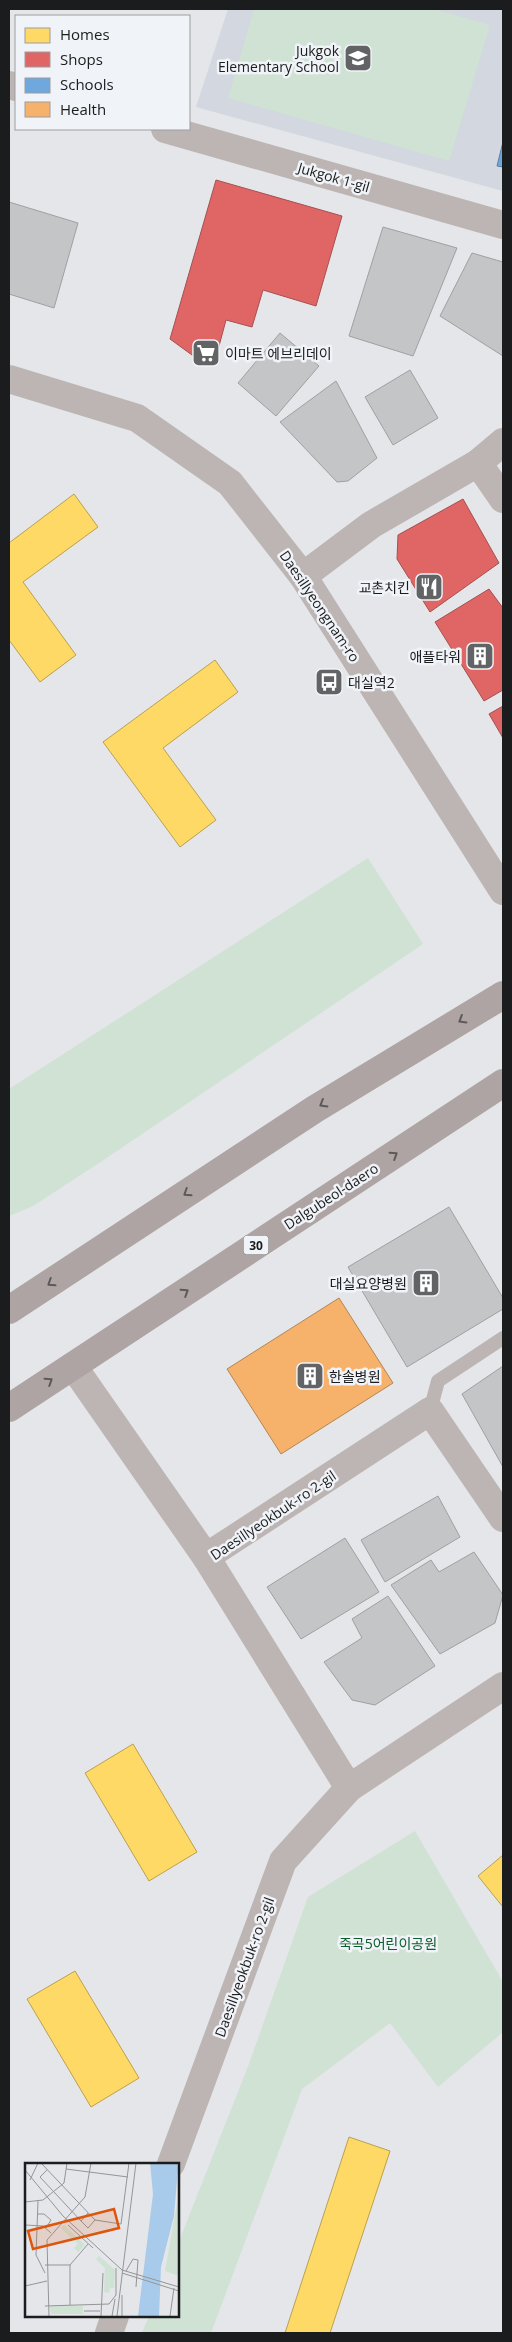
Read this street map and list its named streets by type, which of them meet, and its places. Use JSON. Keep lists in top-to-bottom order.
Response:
{
  "streets": {
    "main road": ["Dalgubeol-daero", "30"],
    "street": ["Jukgok 1-gil", "Daesillyeongnam-ro", "Daesillyeokbuk-ro 2-gil"]
  },
  "parks": ["죽곡5어린이공원"],
  "places": {
    "school or university": ["Jukgok Elementary School"],
    "supermarket": ["이마트 에브리데이"],
    "restaurant": ["교촌치킨"],
    "building": ["애플타워", "대실요양병원", "한솔병원"],
    "bus stop": ["대실역2"]
  },
  "legend": [
    "Homes",
    "Shops",
    "Schools",
    "Health"
  ]
}
